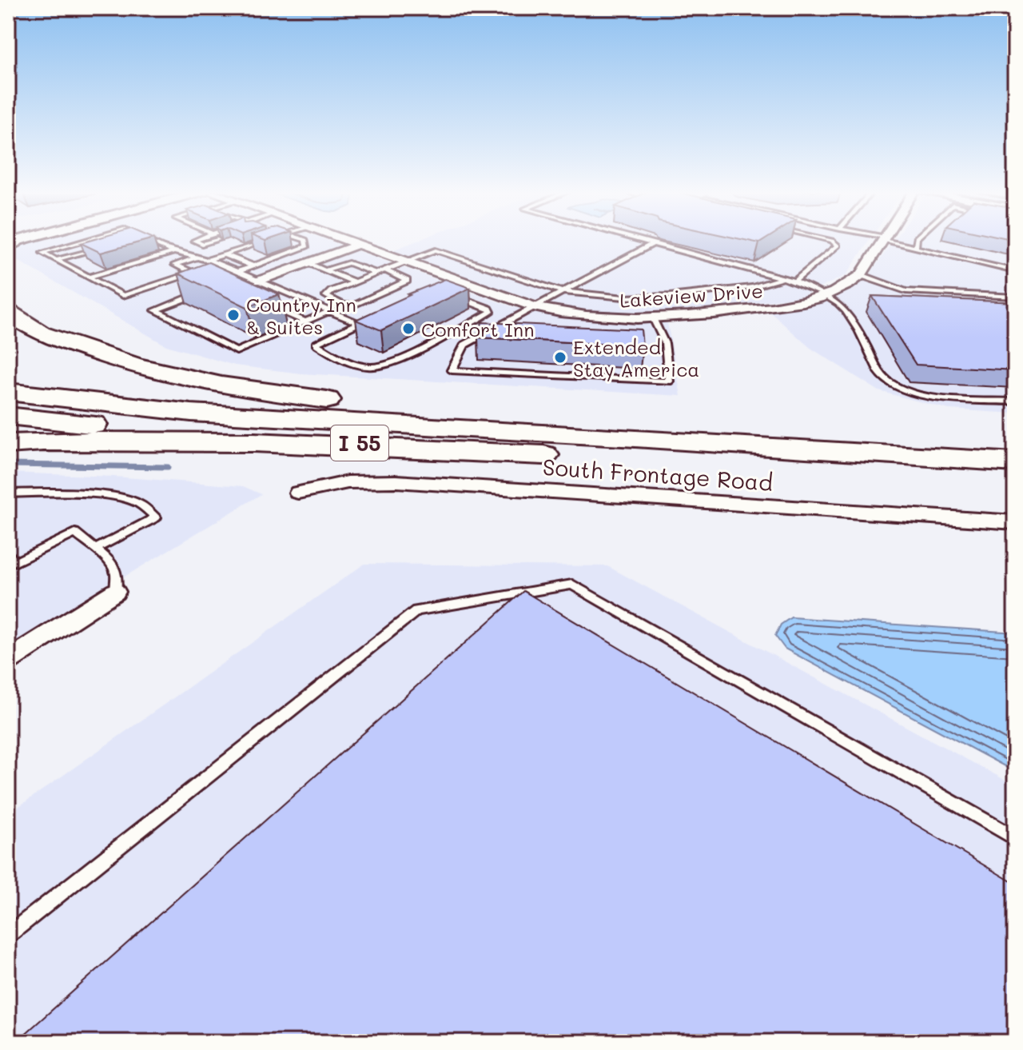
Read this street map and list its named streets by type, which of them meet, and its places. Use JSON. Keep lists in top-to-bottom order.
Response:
{
  "streets": {
    "highway": ["I 55"],
    "street": ["Lakeview Drive", "South Frontage Road"]
  },
  "places": ["Country Inn & Suites", "Comfort Inn", "Extended Stay America"]
}
